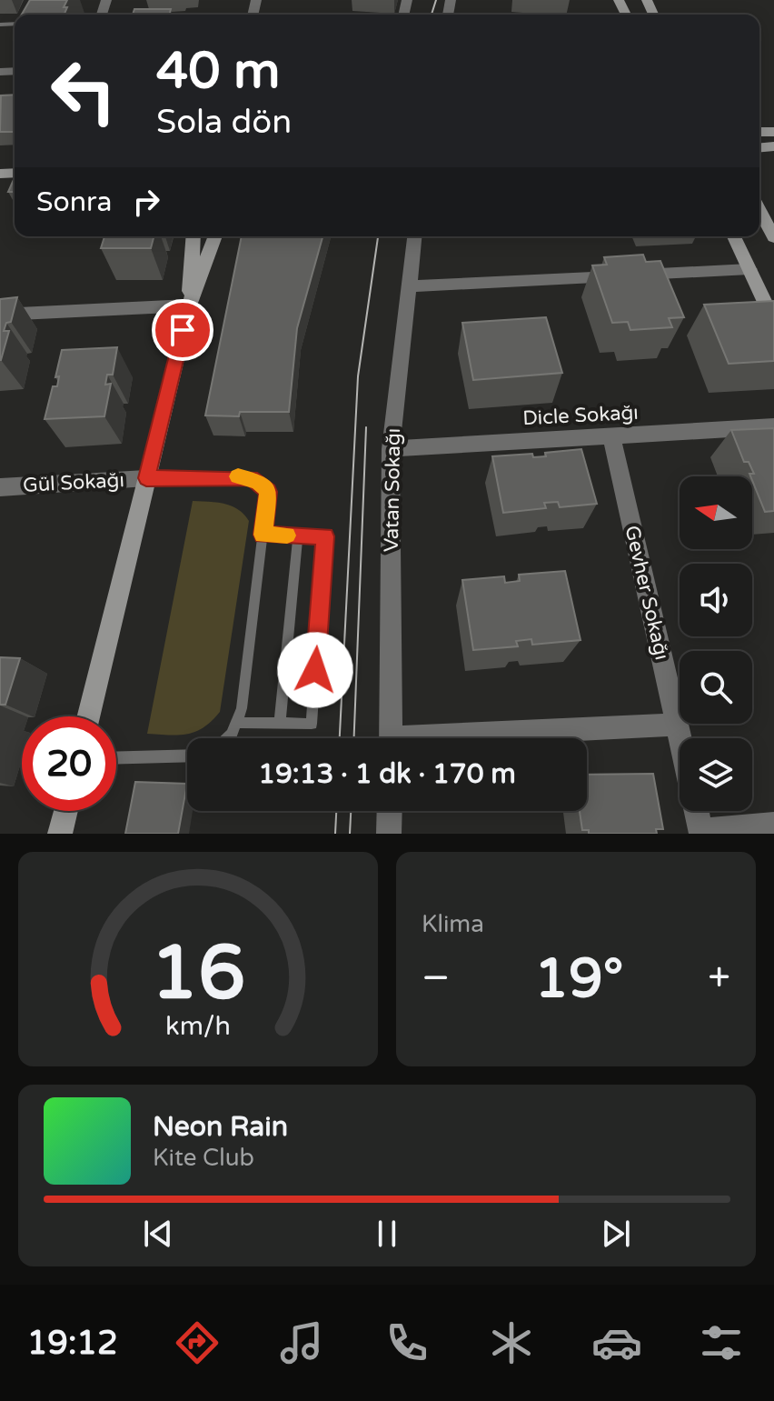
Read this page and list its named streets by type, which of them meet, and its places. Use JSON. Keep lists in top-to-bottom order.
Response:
{
  "streets": {
    "street": [
      "Dicle Sokağı",
      "Gül Sokağı",
      "Vatan Sokağı",
      "Gevher Sokağı"
    ]
  },
  "crossings": [
    ["Dicle Sokağı", "Vatan Sokağı"],
    ["Dicle Sokağı", "Gevher Sokağı"]
  ],
  "north": "left",
  "page": {
    "turn": ["40 m", "Sola dön"],
    "then": "Sonra",
    "limit": "20",
    "trip": "19:13 · 1 dk · 170 m",
    "tile": "Klima",
    "heat": ["−", "19°", "+"],
    "song": ["Neon Rain", "Kite Club"],
    "tabs": "19:12",
    "gauge": ["16", "km/h"]
  }
}
